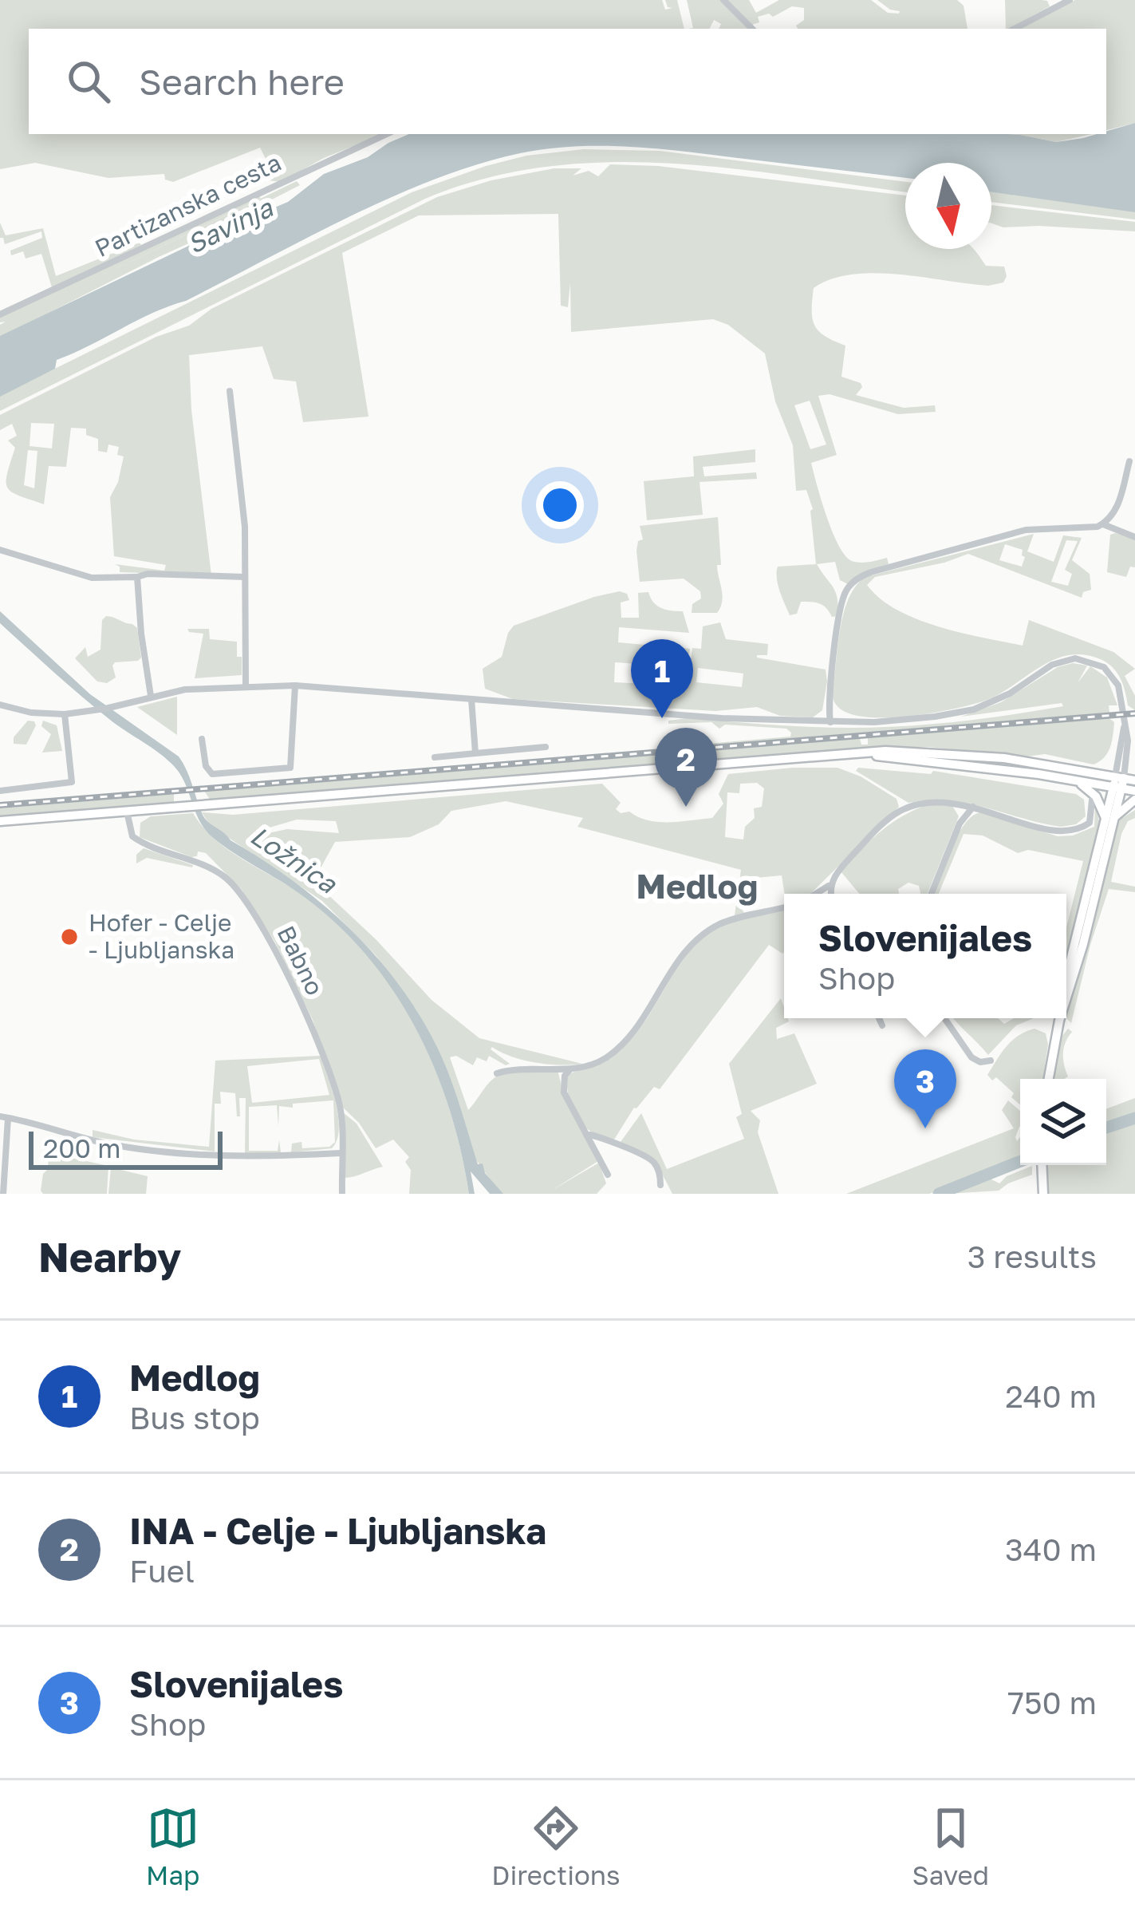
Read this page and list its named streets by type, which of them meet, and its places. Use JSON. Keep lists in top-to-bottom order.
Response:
{
  "streets": {
    "street": ["Partizanska cesta", "Babno"]
  },
  "districts": ["Medlog"],
  "water": ["Savinja", "Ložnica"],
  "places": ["Hofer - Celje - Ljubljanska"],
  "scale_bar": "200 m",
  "north": "bottom",
  "page": {
    "search": "Search here",
    "pins": ["1", "2", "3"],
    "popup": ["Slovenijales", "Shop"],
    "scale": "200 m",
    "heading": ["Nearby", "3 results"],
    "list": [
      {
        "mark": "1",
        "name": "Medlog",
        "note": "Bus stop",
        "value": "240 m"
      },
      {
        "mark": "2",
        "name": "INA - Celje - Ljubljanska",
        "note": "Fuel",
        "value": "340 m"
      },
      {
        "mark": "3",
        "name": "Slovenijales",
        "note": "Shop",
        "value": "750 m"
      }
    ],
    "nav": ["Map", "Directions", "Saved"]
  }
}
